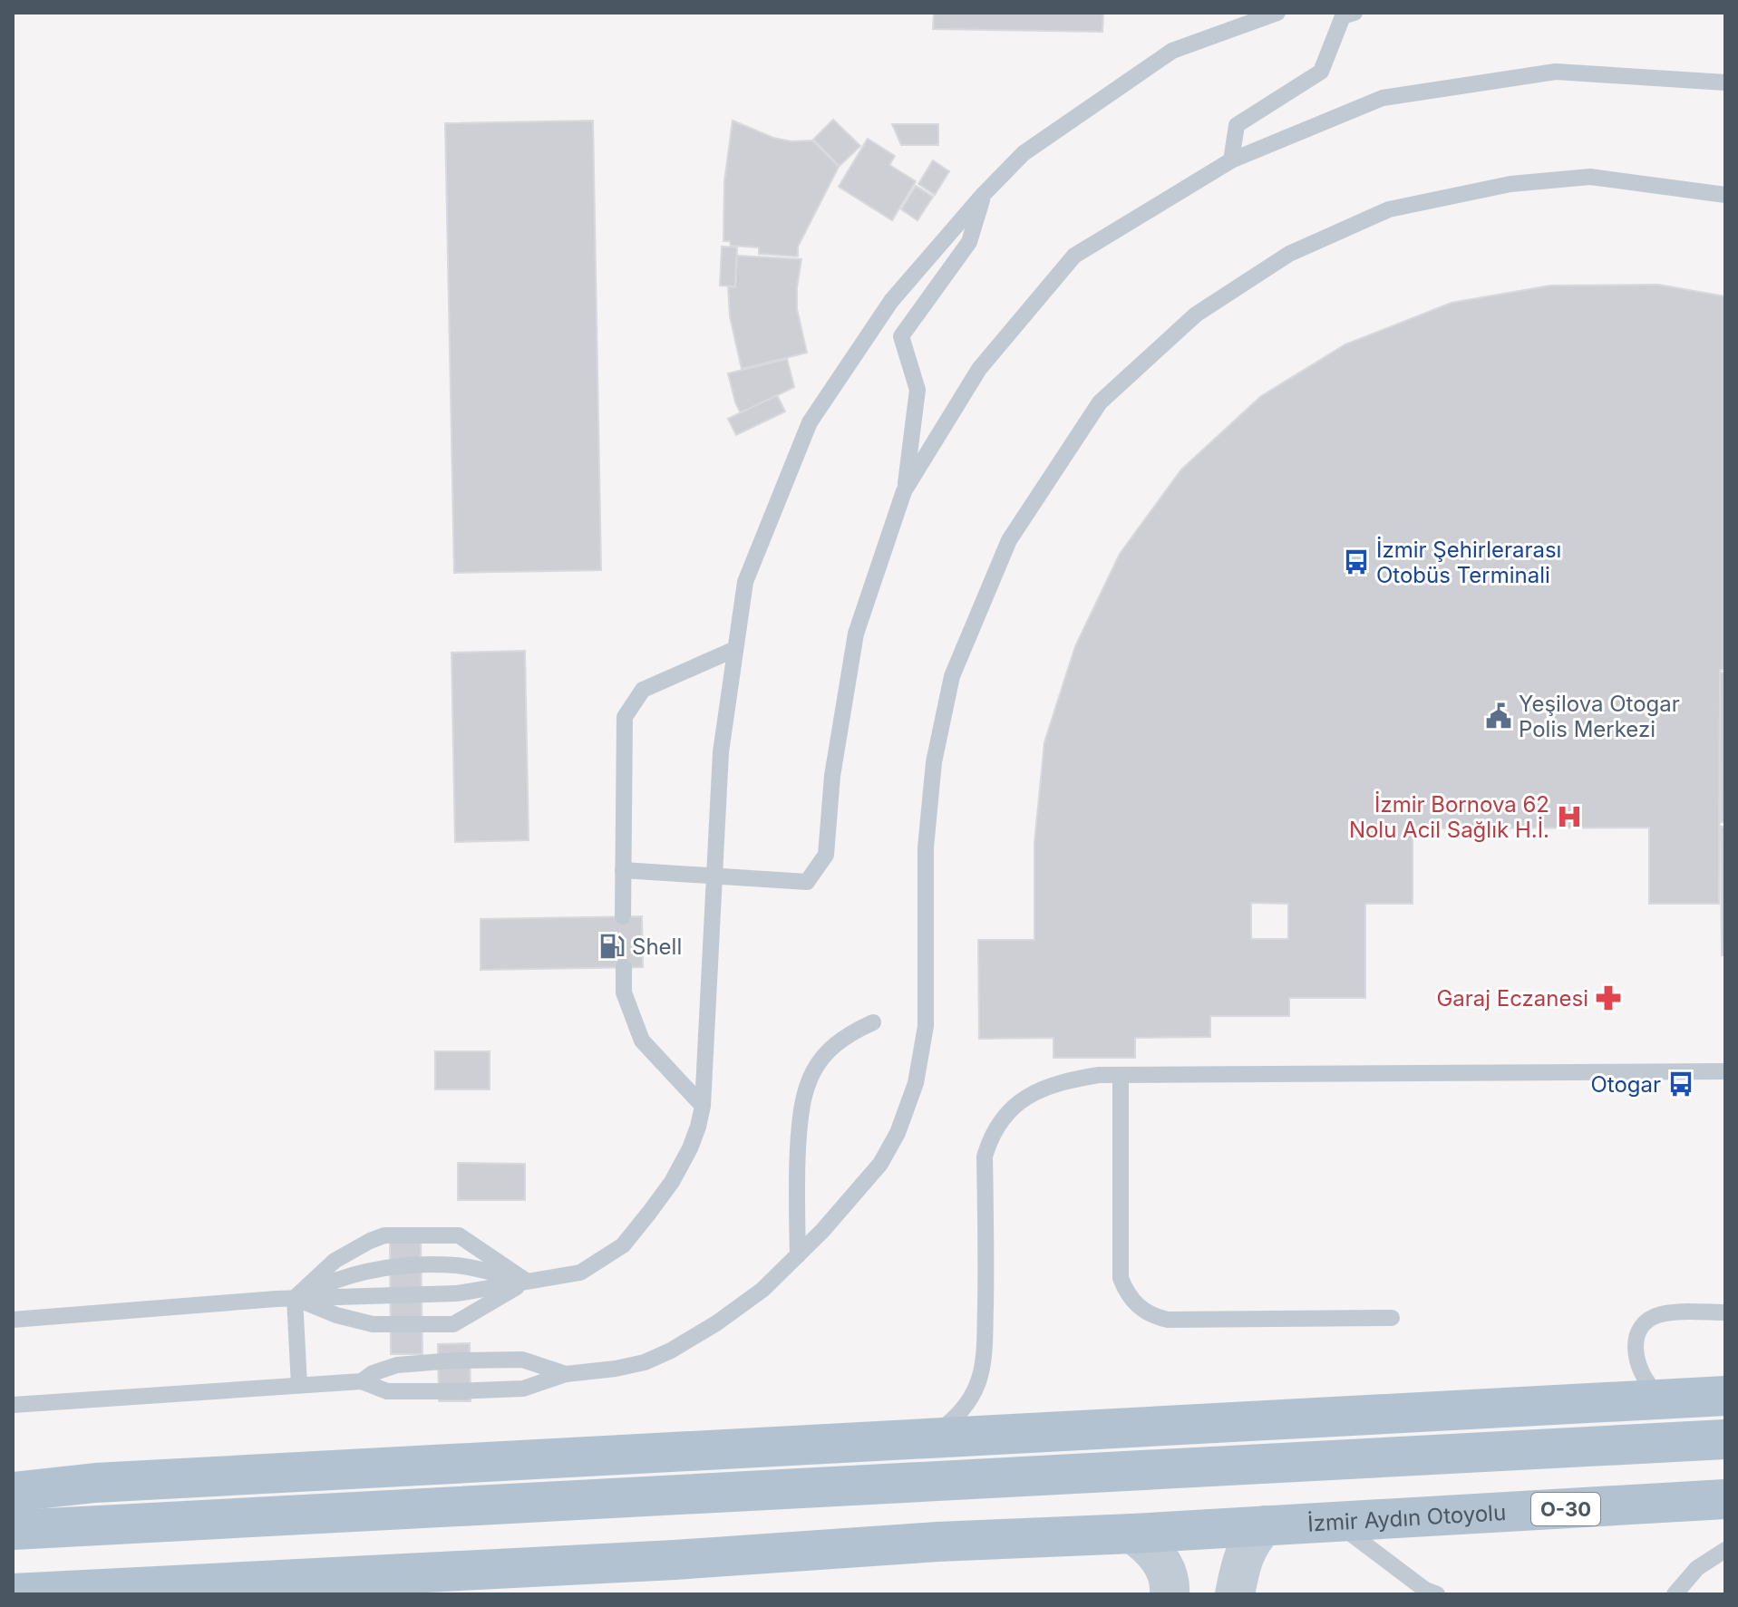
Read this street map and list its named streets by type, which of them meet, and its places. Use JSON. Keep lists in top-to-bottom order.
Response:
{
  "streets": {
    "main road": ["O-30", "İzmir Aydın Otoyolu"]
  },
  "places": {
    "bus stop": ["İzmir Şehirlerarası Otobüs Terminali", "Otogar"],
    "public building": ["Yeşilova Otogar Polis Merkezi"],
    "hospital": ["İzmir Bornova 62 Nolu Acil Sağlık H.İ."],
    "fuel station": ["Shell"],
    "pharmacy": ["Garaj Eczanesi"]
  }
}
